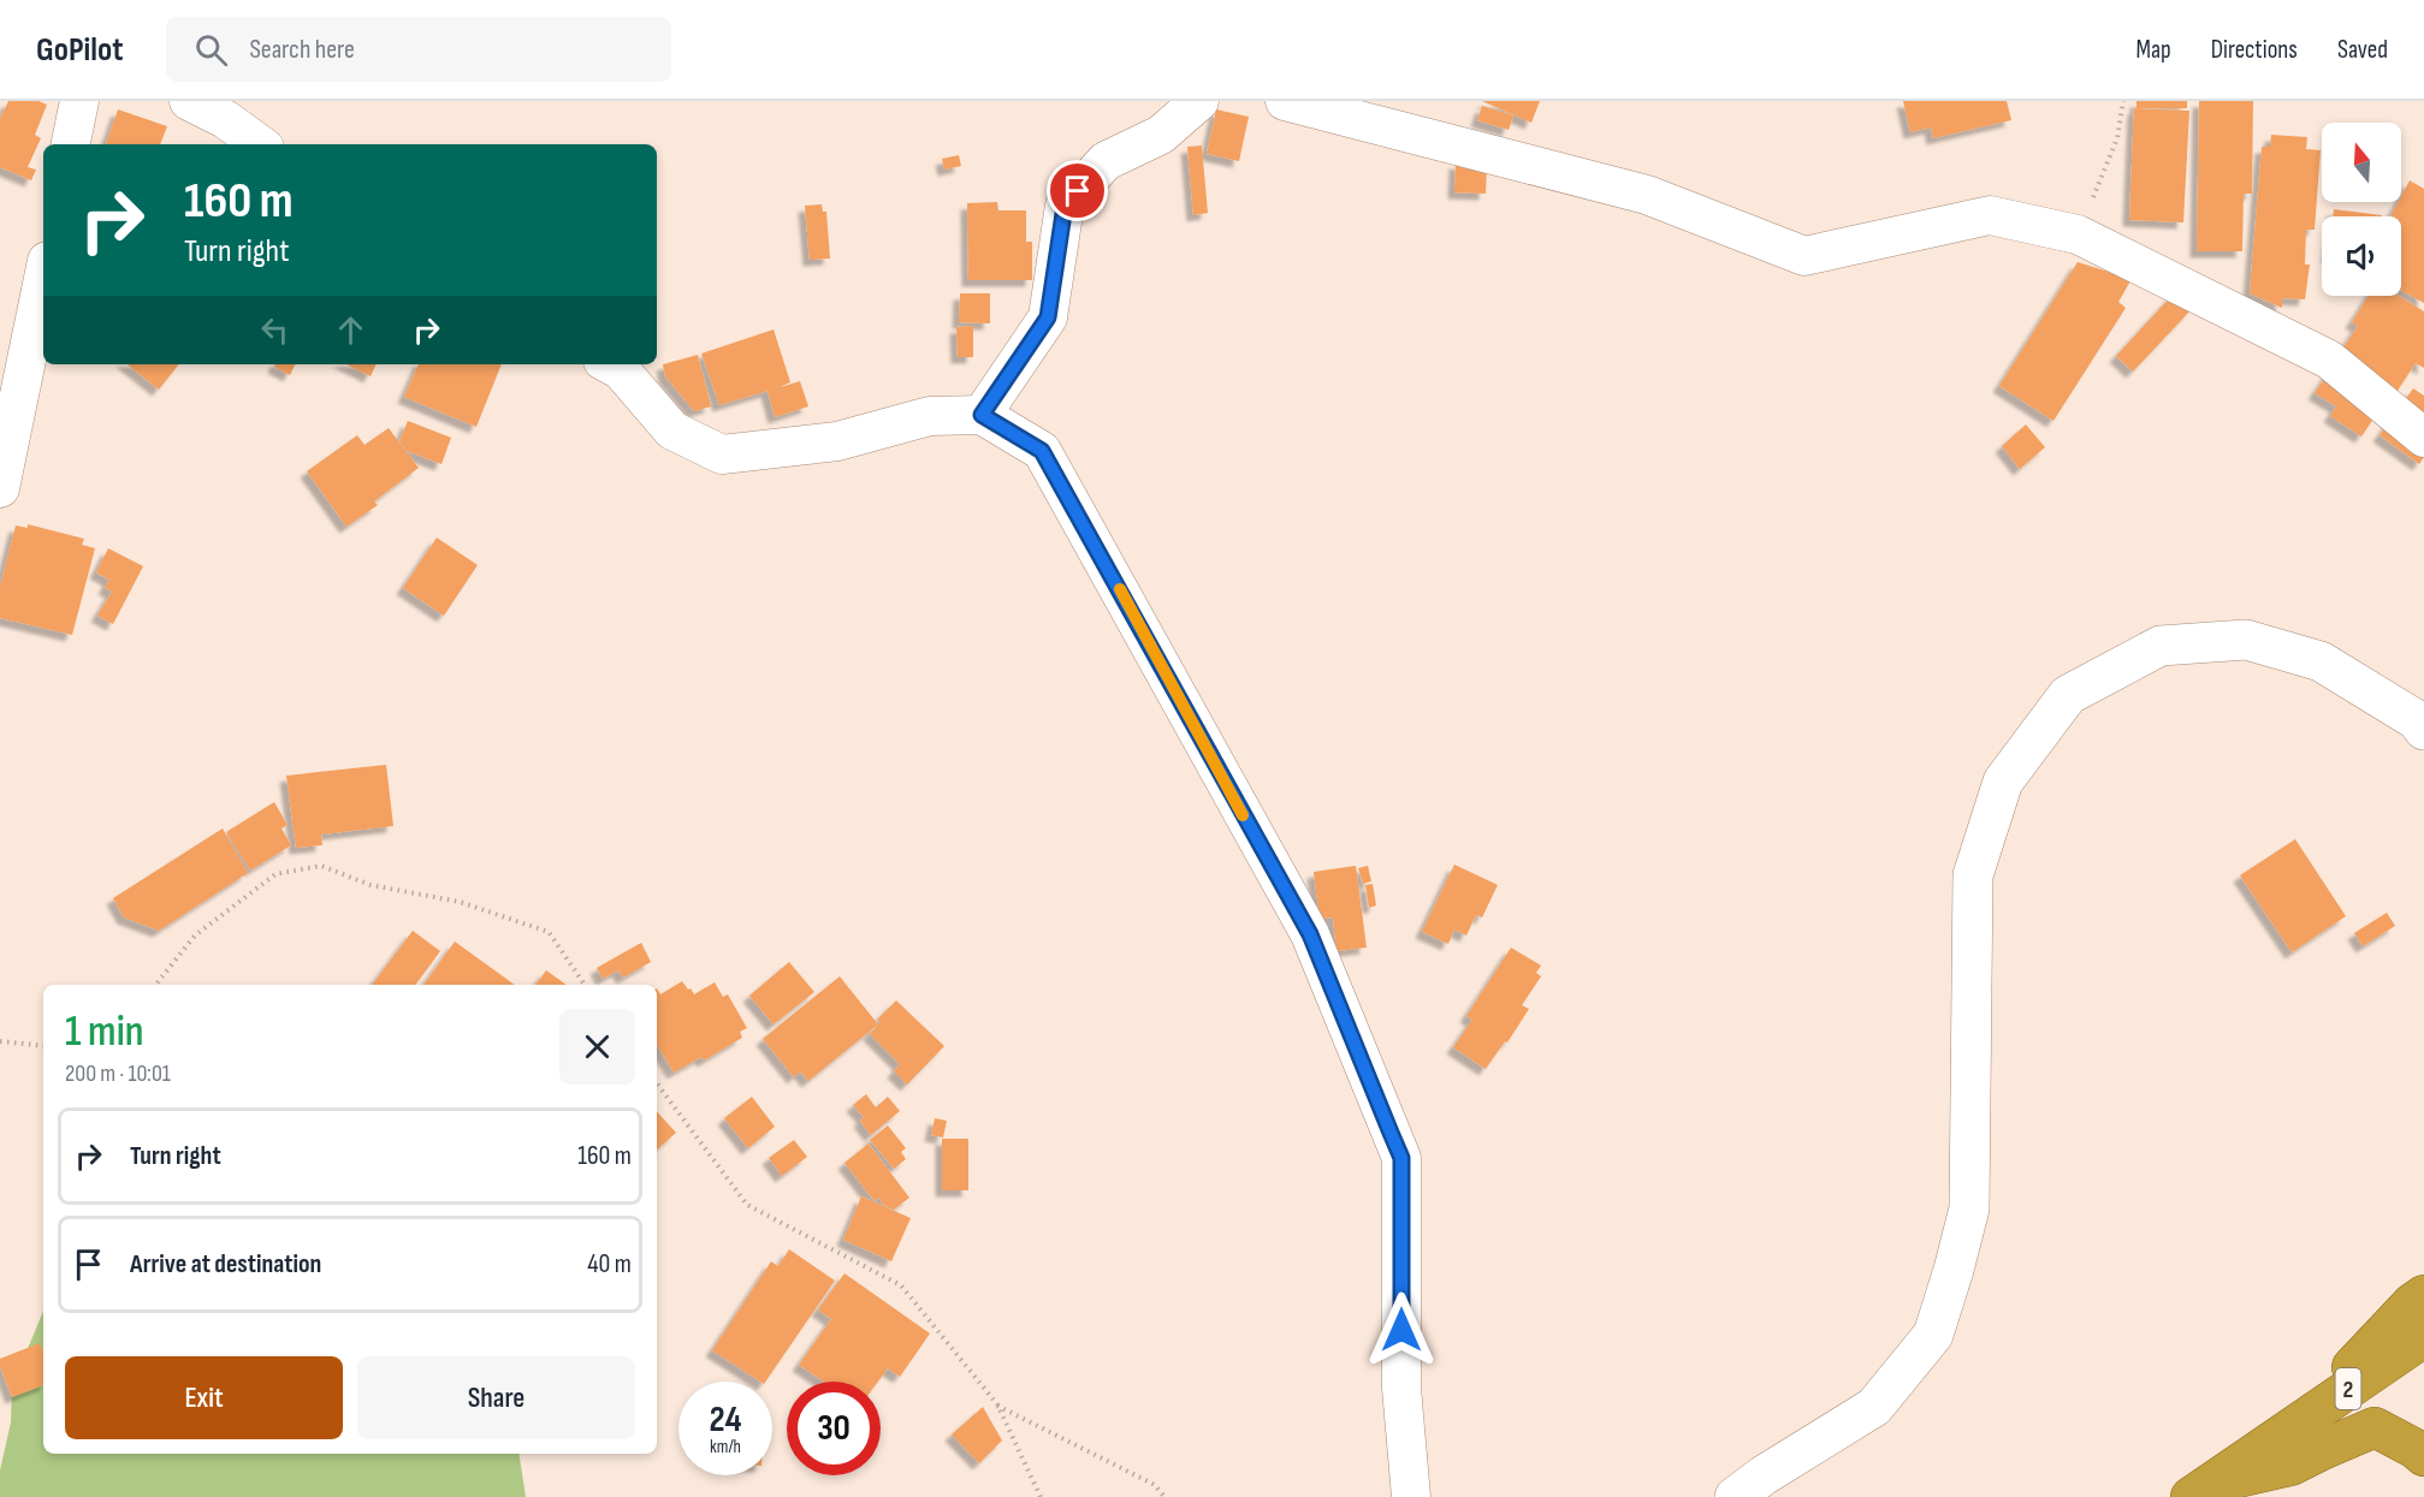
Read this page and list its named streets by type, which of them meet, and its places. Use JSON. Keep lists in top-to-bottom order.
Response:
{
  "streets": {
    "highway": ["2"]
  },
  "north": "top",
  "page": {
    "header": "GoPilot",
    "search": "Search here",
    "nav": ["Map", "Directions", "Saved"],
    "turn": ["160 m", "Turn right"],
    "heading": ["1 min", "200 m · 10:01"],
    "list": [
      {
        "name": "Turn right",
        "value": "160 m"
      },
      {
        "name": "Arrive at destination",
        "value": "40 m"
      }
    ],
    "buttons": ["Exit", "Share"],
    "speed": "24 km/h",
    "limit": "30"
  }
}
